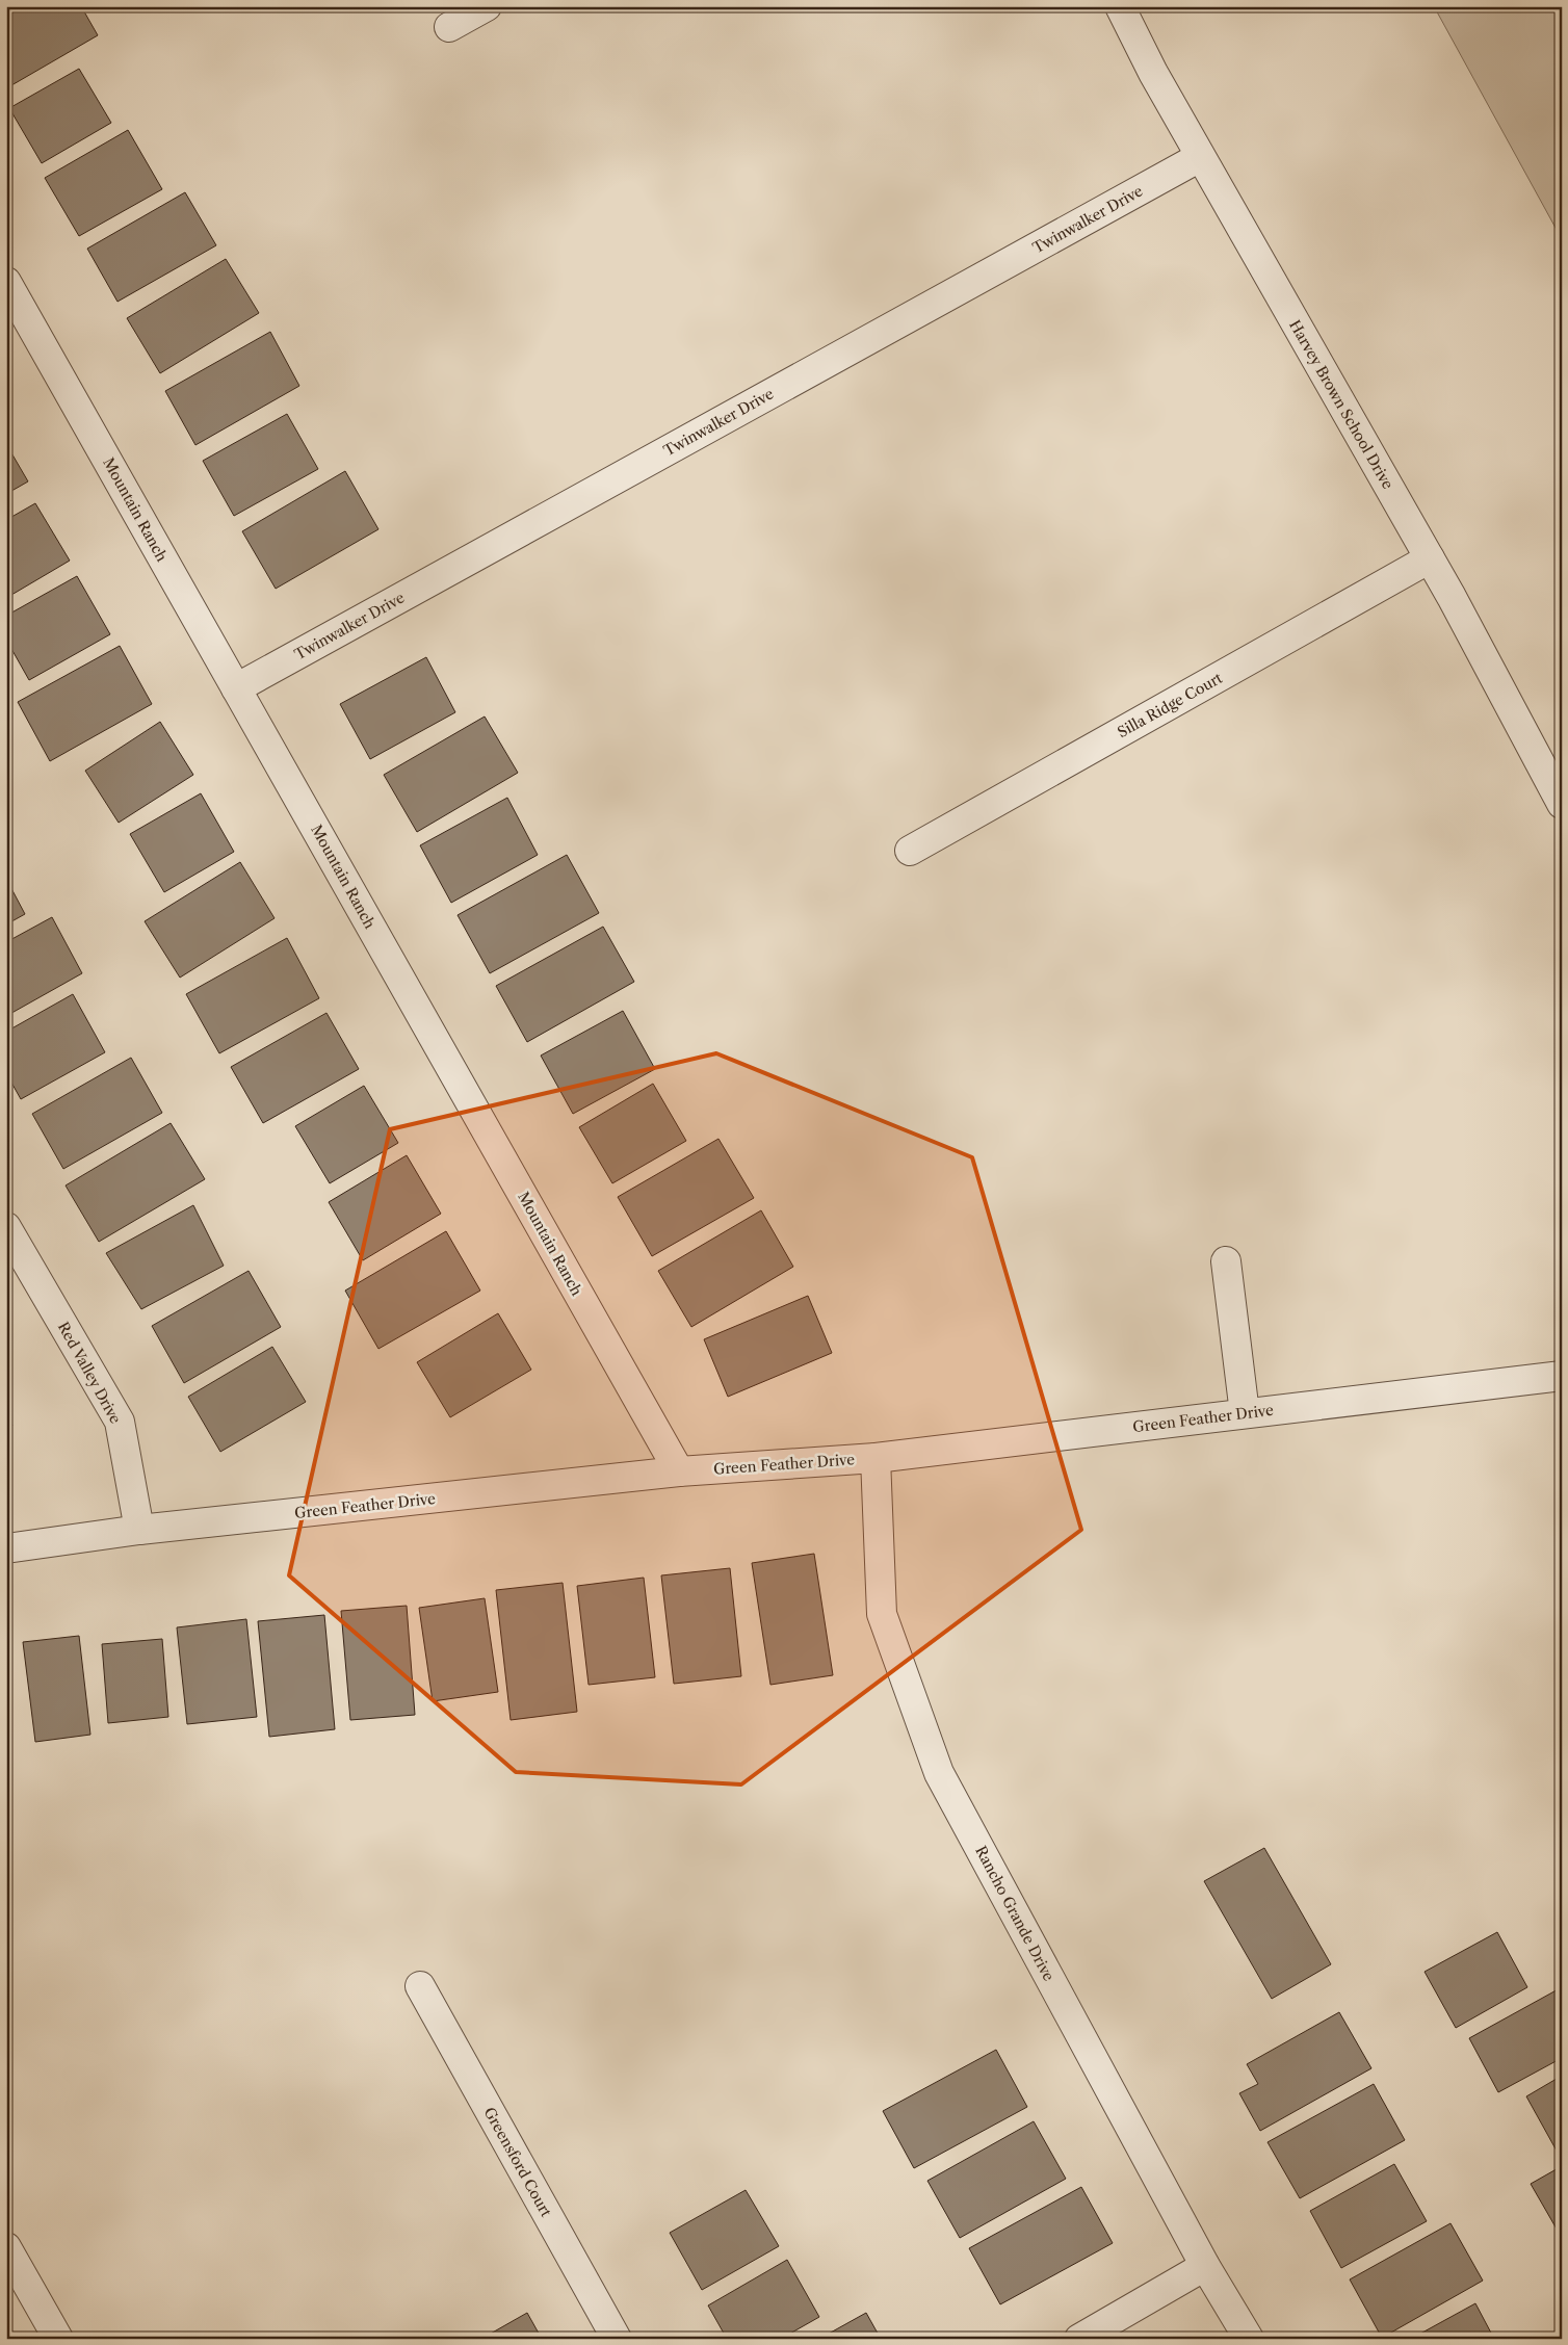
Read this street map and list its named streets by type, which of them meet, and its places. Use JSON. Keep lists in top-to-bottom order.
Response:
{
  "streets": {
    "street": [
      "Twinwalker Drive",
      "Harvey Brown School Drive",
      "Mountain Ranch",
      "Silla Ridge Court",
      "Red Valley Drive",
      "Green Feather Drive",
      "Rancho Grande Drive",
      "Greensford Court"
    ]
  },
  "crossings": [
    ["Twinwalker Drive", "Harvey Brown School Drive"],
    ["Twinwalker Drive", "Mountain Ranch"],
    ["Harvey Brown School Drive", "Silla Ridge Court"],
    ["Mountain Ranch", "Green Feather Drive"],
    ["Red Valley Drive", "Green Feather Drive"],
    ["Green Feather Drive", "Rancho Grande Drive"]
  ]
}
